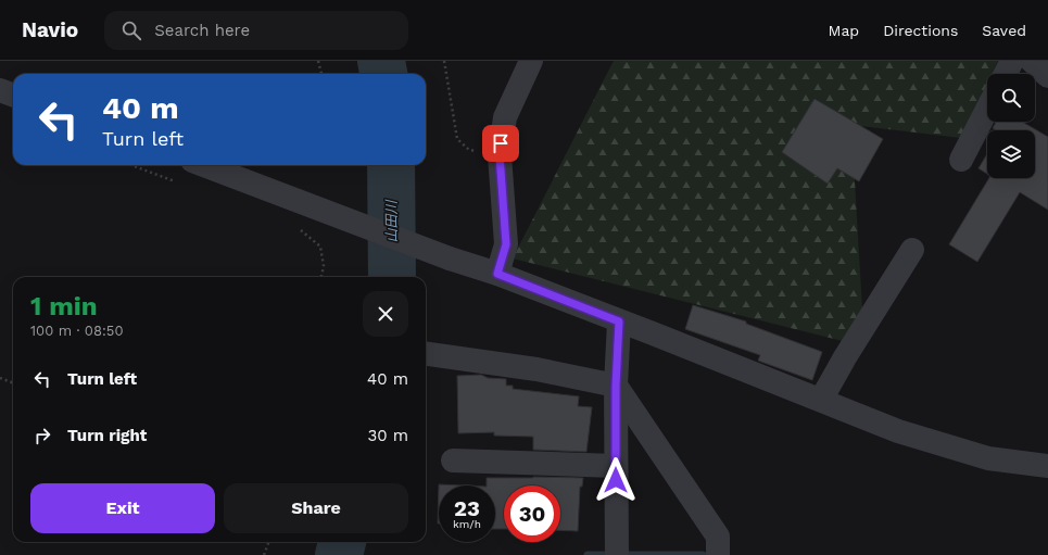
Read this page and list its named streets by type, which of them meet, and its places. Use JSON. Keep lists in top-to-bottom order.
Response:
{
  "water": ["山田川"],
  "page": {
    "header": "Navio",
    "search": "Search here",
    "nav": ["Map", "Directions", "Saved"],
    "turn": ["40 m", "Turn left"],
    "heading": ["1 min", "100 m · 08:50"],
    "list": [
      {
        "name": "Turn left",
        "value": "40 m"
      },
      {
        "name": "Turn right",
        "value": "30 m"
      }
    ],
    "buttons": ["Exit", "Share"],
    "speed": "23 km/h",
    "limit": "30"
  }
}
